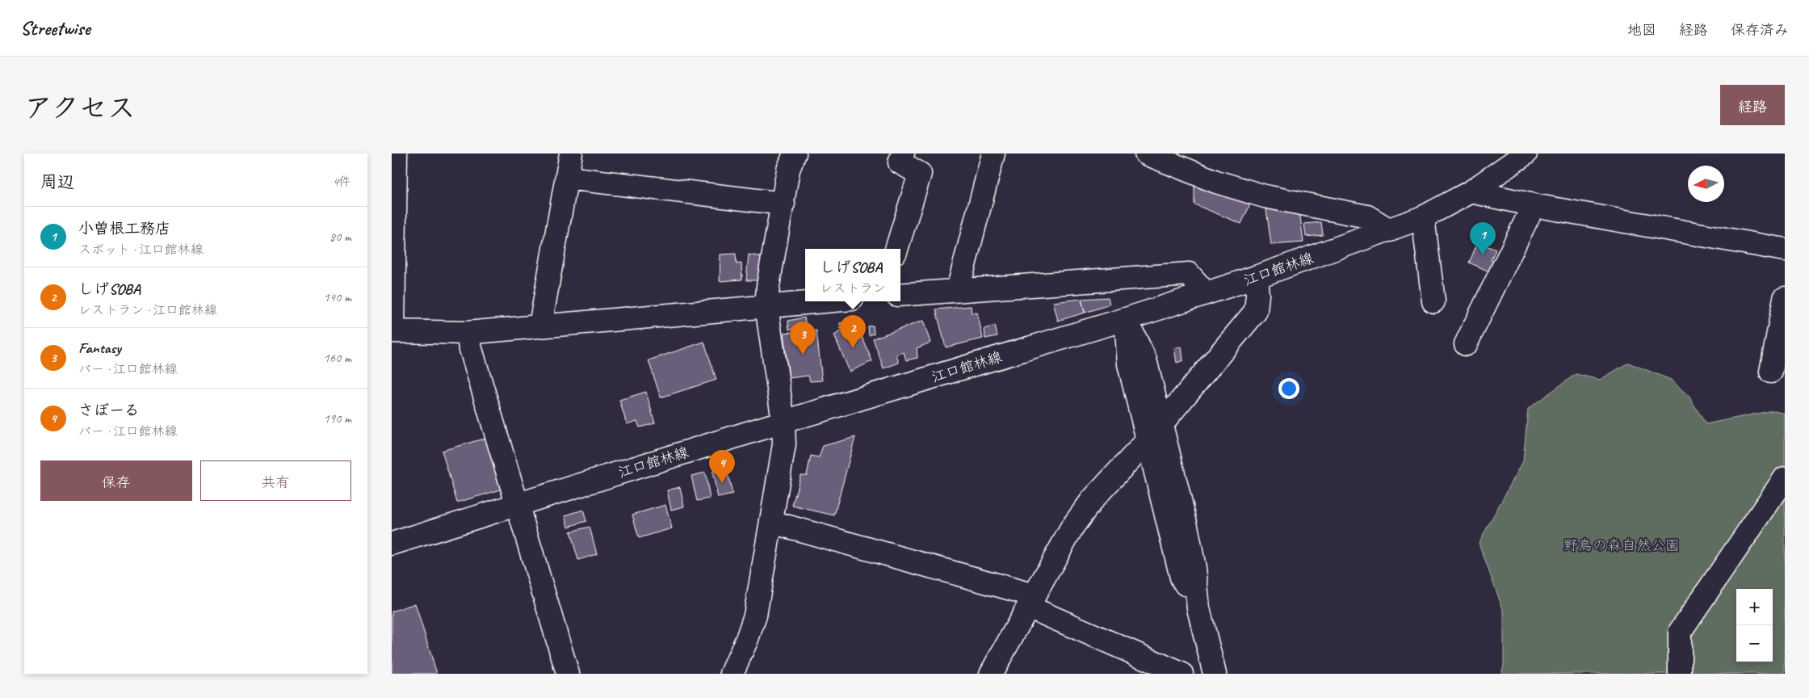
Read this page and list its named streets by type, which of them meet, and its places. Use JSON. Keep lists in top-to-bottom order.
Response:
{
  "streets": {
    "street": ["江口館林線"]
  },
  "parks": ["野鳥の森自然公園"],
  "north": "left",
  "page": {
    "header": "Streetwise",
    "nav": ["地図", "経路", "保存済み"],
    "title": "アクセス",
    "buttons": [
      "経路",
      ["保存", "共有"]
    ],
    "heading": ["周辺", "4件"],
    "list": [
      {
        "mark": "1",
        "name": "小曽根工務店",
        "note": "スポット · 江口館林線",
        "value": "80 m"
      },
      {
        "mark": "2",
        "name": "しげSOBA",
        "note": "レストラン · 江口館林線",
        "value": "140 m"
      },
      {
        "mark": "3",
        "name": "Fantasy",
        "note": "バー · 江口館林線",
        "value": "160 m"
      },
      {
        "mark": "4",
        "name": "さぼーる",
        "note": "バー · 江口館林線",
        "value": "190 m"
      }
    ],
    "pins": [
      "1",
      "2",
      "3",
      "4"
    ],
    "popup": ["しげSOBA", "レストラン"],
    "map_buttons": ["+", "−"]
  }
}
